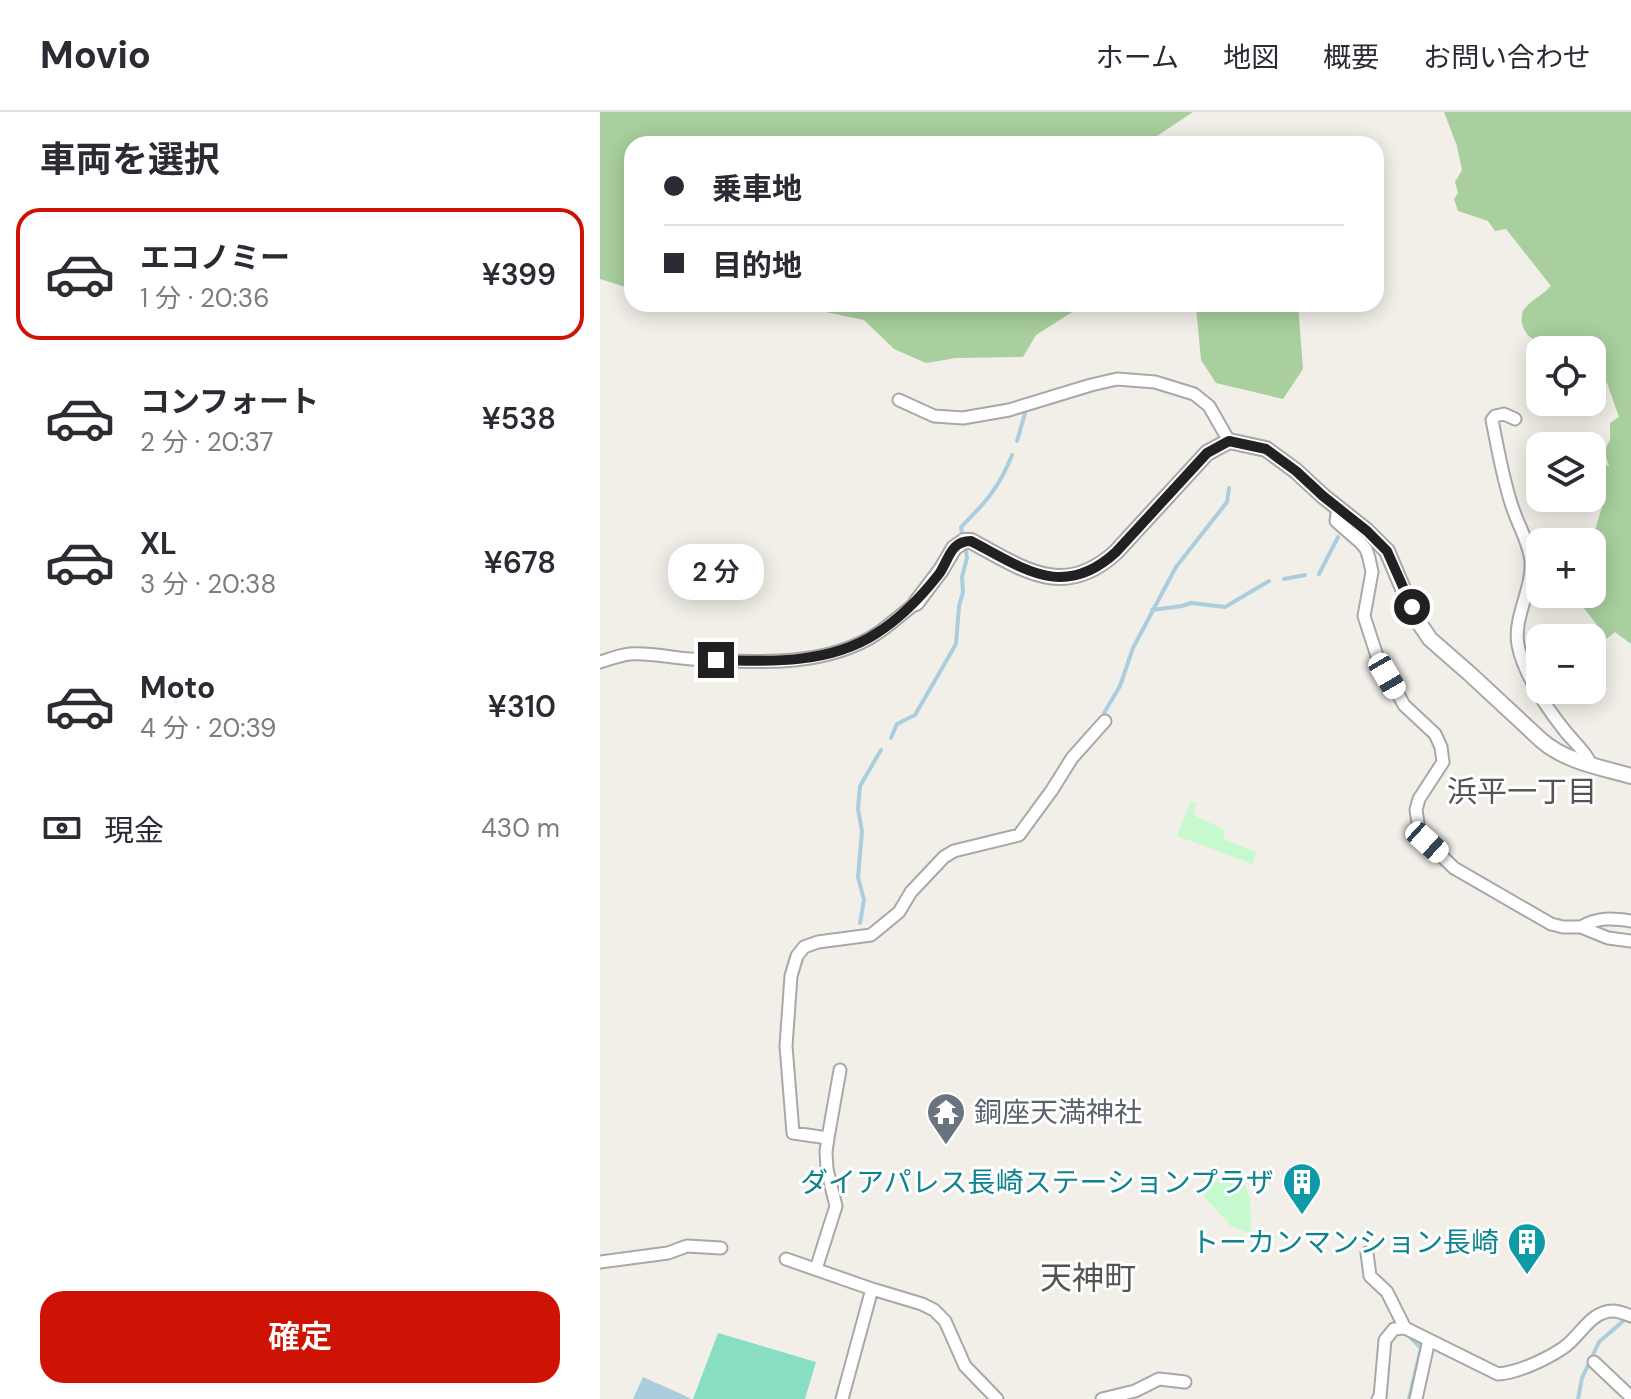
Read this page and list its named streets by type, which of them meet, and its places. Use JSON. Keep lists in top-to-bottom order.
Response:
{
  "districts": ["浜平一丁目", "天神町"],
  "places": {
    "temple": ["銅座天満神社"],
    "building": ["ダイアパレス長崎ステーションプラザ", "トーカンマンション長崎"]
  },
  "page": {
    "header": "Movio",
    "nav": [
      "ホーム",
      "地図",
      "概要",
      "お問い合わせ"
    ],
    "heading": "車両を選択",
    "banner": ["乗車地", "目的地"],
    "list": [
      {
        "name": "エコノミー",
        "note": "1 分 · 20:36",
        "value": "¥399"
      },
      {
        "name": "コンフォート",
        "note": "2 分 · 20:37",
        "value": "¥538"
      },
      {
        "name": "XL",
        "note": "3 分 · 20:38",
        "value": "¥678"
      },
      {
        "name": "Moto",
        "note": "4 分 · 20:39",
        "value": "¥310"
      }
    ],
    "map_buttons": ["+", "−"],
    "bubble": "2 分",
    "pay": ["現金", "430 m"],
    "buttons": "確定"
  }
}
